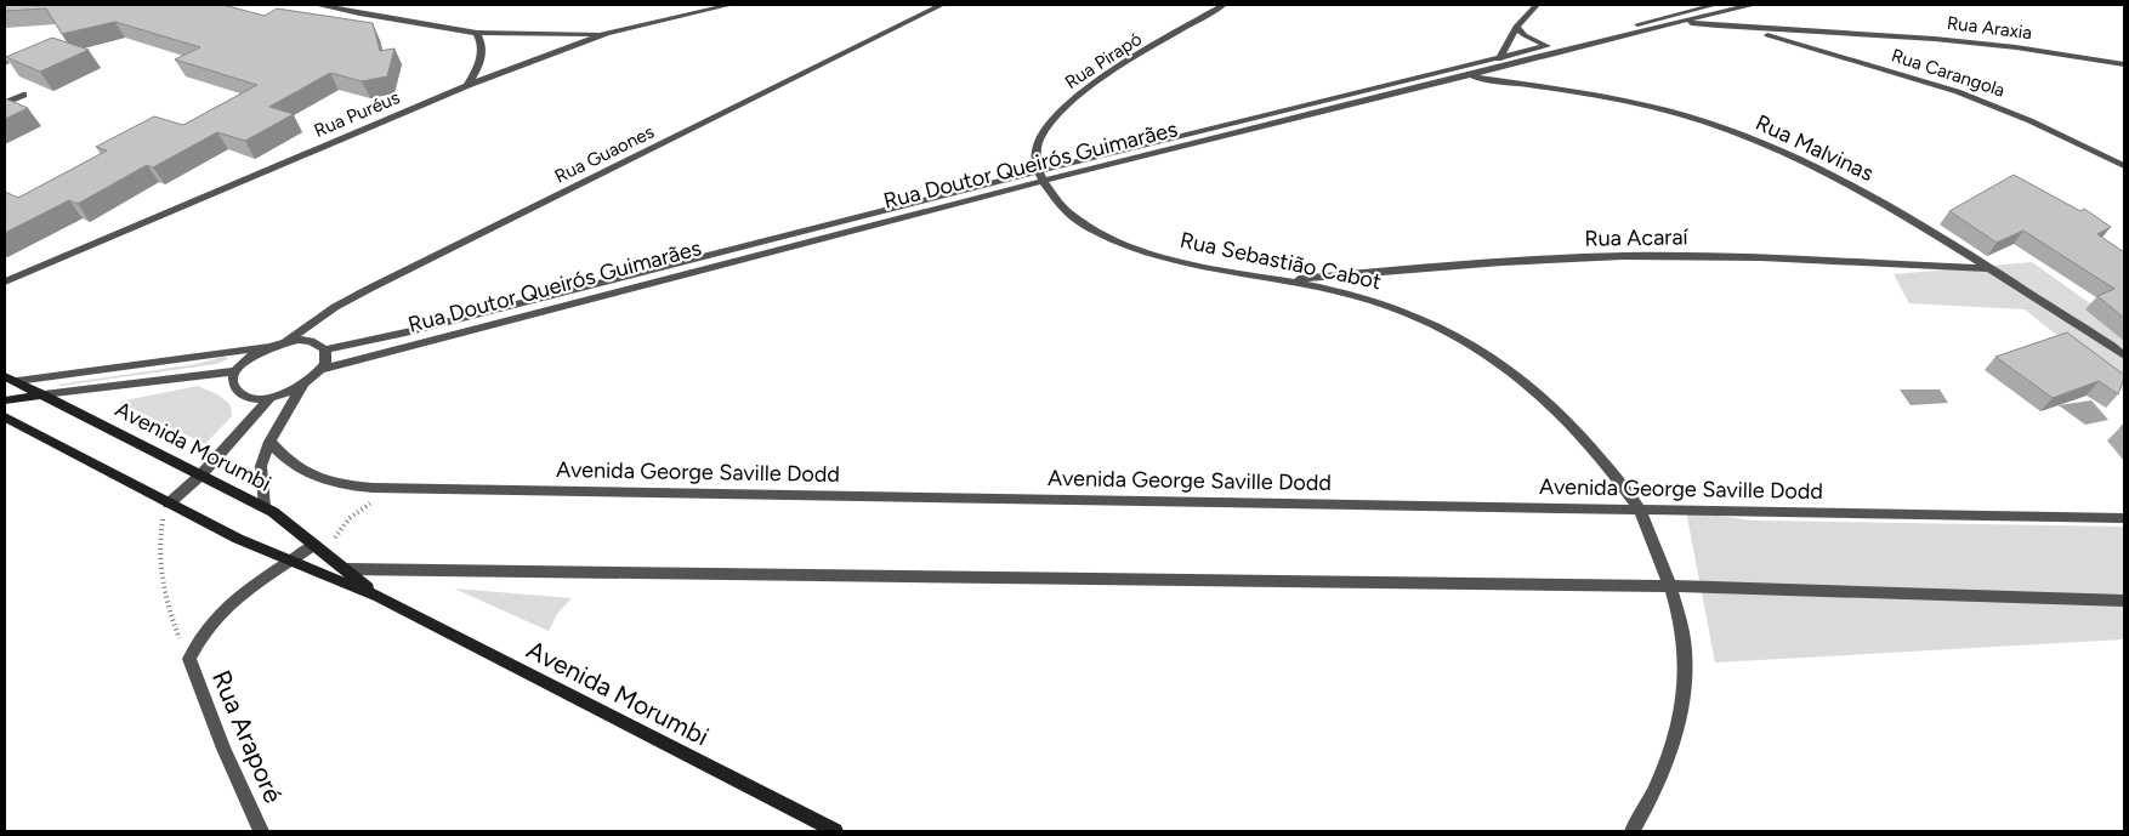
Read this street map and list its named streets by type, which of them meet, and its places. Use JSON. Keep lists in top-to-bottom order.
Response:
{
  "streets": {
    "main road": ["Avenida Morumbi"],
    "street": [
      "Rua Araxia",
      "Rua Pirapó",
      "Rua Carangola",
      "Rua Puréus",
      "Rua Malvinas",
      "Rua Guaones",
      "Rua Doutor Queirós Guimarães",
      "Rua Acaraí",
      "Rua Sebastião Cabot",
      "Avenida George Saville Dodd",
      "Rua Araporé"
    ]
  },
  "crossings": [
    ["Rua Araxia", "Rua Carangola"],
    ["Rua Araxia", "Rua Doutor Queirós Guimarães"],
    ["Rua Pirapó", "Rua Doutor Queirós Guimarães"],
    ["Rua Pirapó", "Rua Sebastião Cabot"],
    ["Rua Malvinas", "Rua Doutor Queirós Guimarães"],
    ["Rua Malvinas", "Rua Acaraí"],
    ["Rua Doutor Queirós Guimarães", "Rua Sebastião Cabot"],
    ["Rua Acaraí", "Rua Sebastião Cabot"],
    ["Rua Sebastião Cabot", "Avenida George Saville Dodd"],
    ["Avenida Morumbi", "Rua Araporé"]
  ]
}
